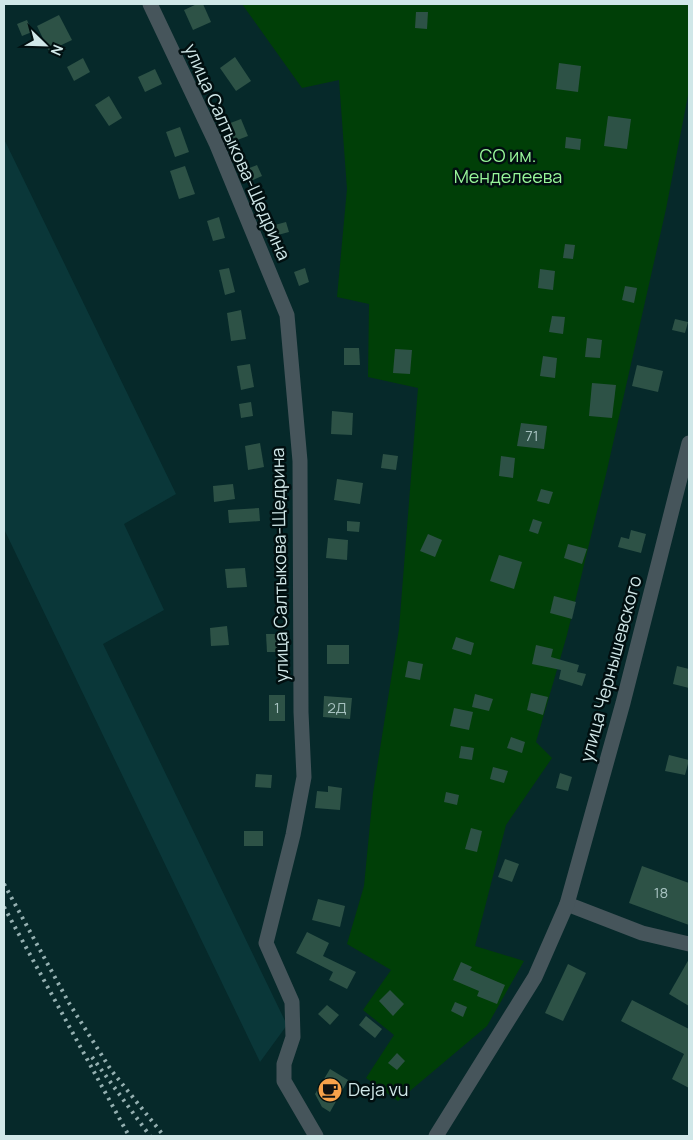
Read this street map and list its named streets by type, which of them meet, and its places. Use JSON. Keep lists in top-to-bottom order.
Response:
{
  "streets": {
    "street": ["улица Салтыкова-Щедрина", "улица Чернышевского"]
  },
  "parks": ["СО им. Менделеева"],
  "places": {
    "cafe": ["Deja vu"]
  },
  "house_numbers": [
    "71",
    "1",
    "2Д",
    "18"
  ],
  "north": "bottom right"
}
